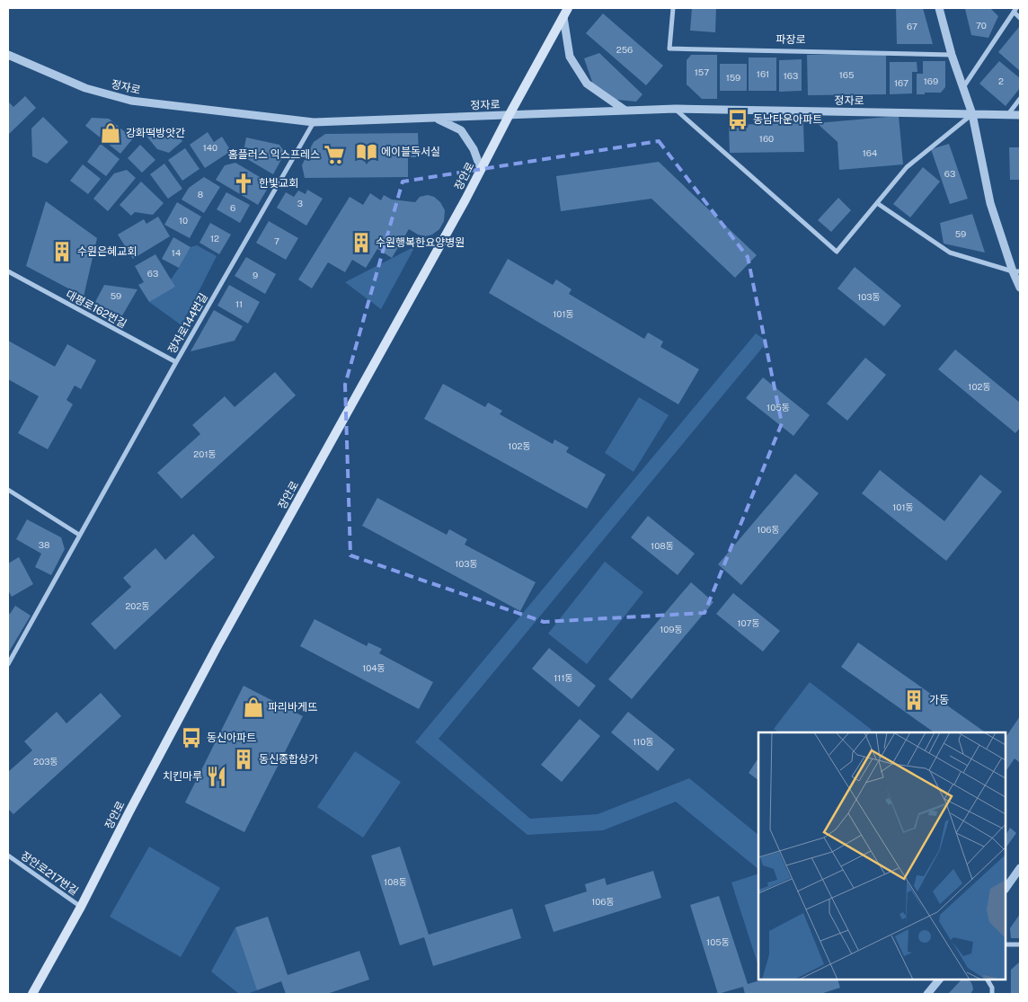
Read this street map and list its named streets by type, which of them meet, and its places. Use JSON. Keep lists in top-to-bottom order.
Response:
{
  "streets": {
    "main road": ["장안로"],
    "street": [
      "파장로",
      "정자로",
      "대평로162번길",
      "정자로144번길",
      "장안로217번길"
    ]
  },
  "crossings": [
    ["정자로", "장안로"],
    ["정자로", "정자로144번길"],
    ["장안로", "장안로217번길"],
    ["대평로162번길", "정자로144번길"]
  ],
  "places": {
    "bus stop": ["동남타운아파트", "동신아파트"],
    "shop": ["강화떡방앗간", "파리바게뜨"],
    "library": ["에이블독서실"],
    "supermarket": ["홈플러스 익스프레스"],
    "church": ["한빛교회"],
    "building": [
      "수원행복한요양병원",
      "수원은혜교회",
      "가동",
      "동신종합상가"
    ],
    "restaurant": ["치킨마루"]
  },
  "house_numbers": [
    "70",
    "67",
    "256",
    "157",
    "161",
    "165",
    "163",
    "159",
    "169",
    "2",
    "167",
    "160",
    "140",
    "164",
    "63",
    "8",
    "3",
    "6",
    "10",
    "59",
    "12",
    "7",
    "14",
    "63",
    "9",
    "59",
    "103동",
    "11",
    "101동",
    "102동",
    "105동",
    "102동",
    "201동",
    "101동",
    "106동",
    "38",
    "108동",
    "103동",
    "202동",
    "107동",
    "109동",
    "104동",
    "111동",
    "110동",
    "203동",
    "108동",
    "106동",
    "105동"
  ]
}
